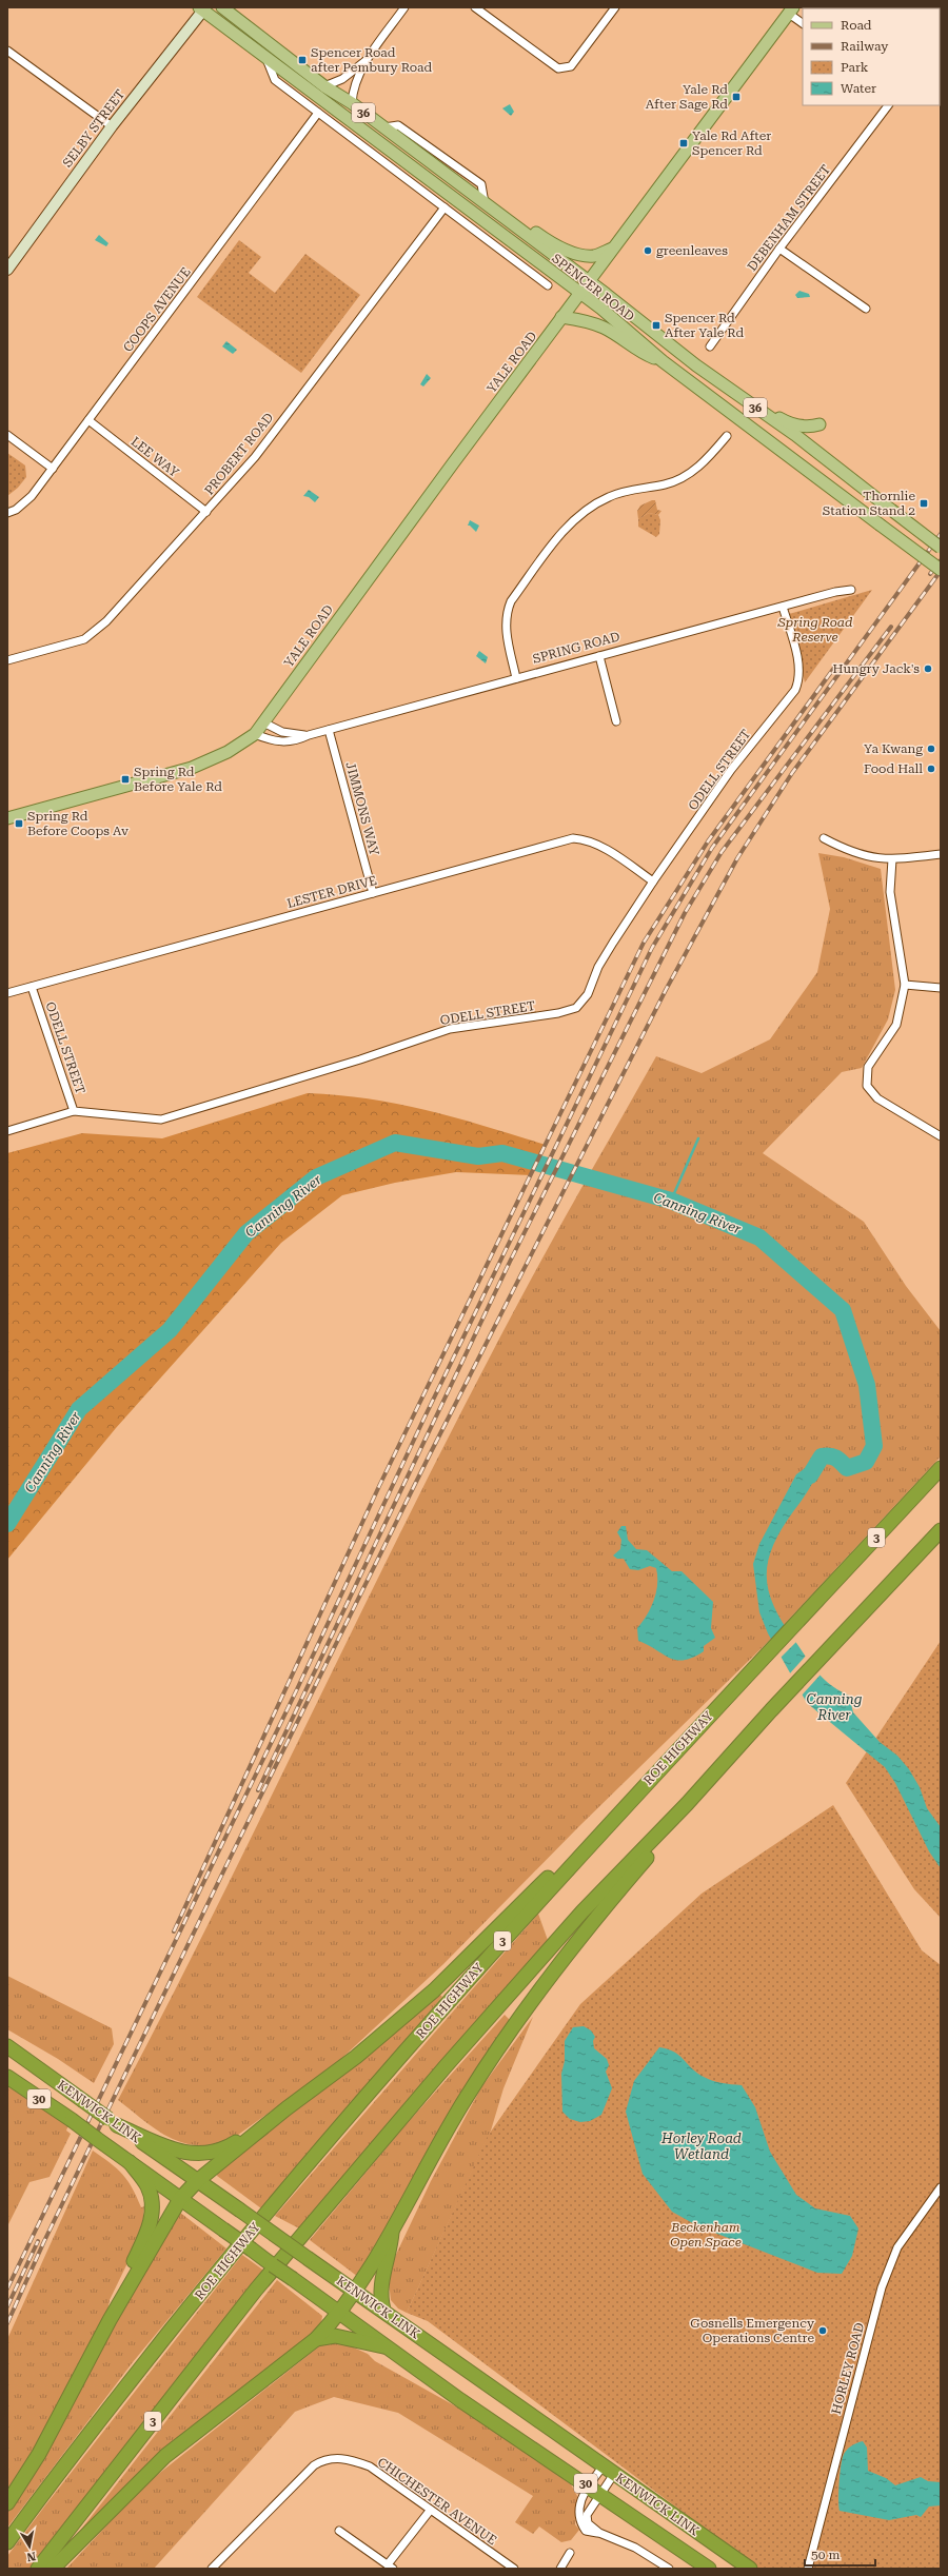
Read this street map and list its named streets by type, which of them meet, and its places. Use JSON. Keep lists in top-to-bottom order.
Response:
{
  "streets": {
    "highway": [
      "3",
      "ROE HIGHWAY",
      "30",
      "KENWICK LINK"
    ],
    "main road": ["36", "SPENCER ROAD", "YALE ROAD"],
    "street": [
      "SELBY STREET",
      "DEBENHAM STREET",
      "COOPS AVENUE",
      "PROBERT ROAD",
      "LEE WAY",
      "SPRING ROAD",
      "ODELL STREET",
      "JIMMONS WAY",
      "LESTER DRIVE",
      "HORLEY ROAD",
      "CHICHESTER AVENUE"
    ]
  },
  "crossings": [
    ["SELBY STREET", "SPENCER ROAD"],
    ["SPENCER ROAD", "COOPS AVENUE"],
    ["SPENCER ROAD", "YALE ROAD"],
    ["SPENCER ROAD", "PROBERT ROAD"],
    ["COOPS AVENUE", "LEE WAY"],
    ["YALE ROAD", "SPRING ROAD"],
    ["PROBERT ROAD", "LEE WAY"],
    ["SPRING ROAD", "ODELL STREET"],
    ["SPRING ROAD", "JIMMONS WAY"],
    ["ODELL STREET", "LESTER DRIVE"],
    ["JIMMONS WAY", "LESTER DRIVE"]
  ],
  "water": ["Canning River", "Horley Road Wetland"],
  "parks": ["Spring Road Reserve", "Beckenham Open Space"],
  "places": {
    "transit": [
      "Spencer Road after Pembury Road",
      "Yale Rd After Sage Rd",
      "Yale Rd After Spencer Rd",
      "Spencer Rd After Yale Rd",
      "Thornlie Station Stand 2",
      "Spring Rd Before Yale Rd",
      "Spring Rd Before Coops Av"
    ],
    "other": [
      "greenleaves",
      "Hungry Jack's",
      "Ya Kwang",
      "Food Hall",
      "Gosnells Emergency Operations Centre"
    ]
  },
  "legend": [
    "Road",
    "Railway",
    "Park",
    "Water"
  ],
  "scale_bar": "50 m",
  "north": "bottom"
}
